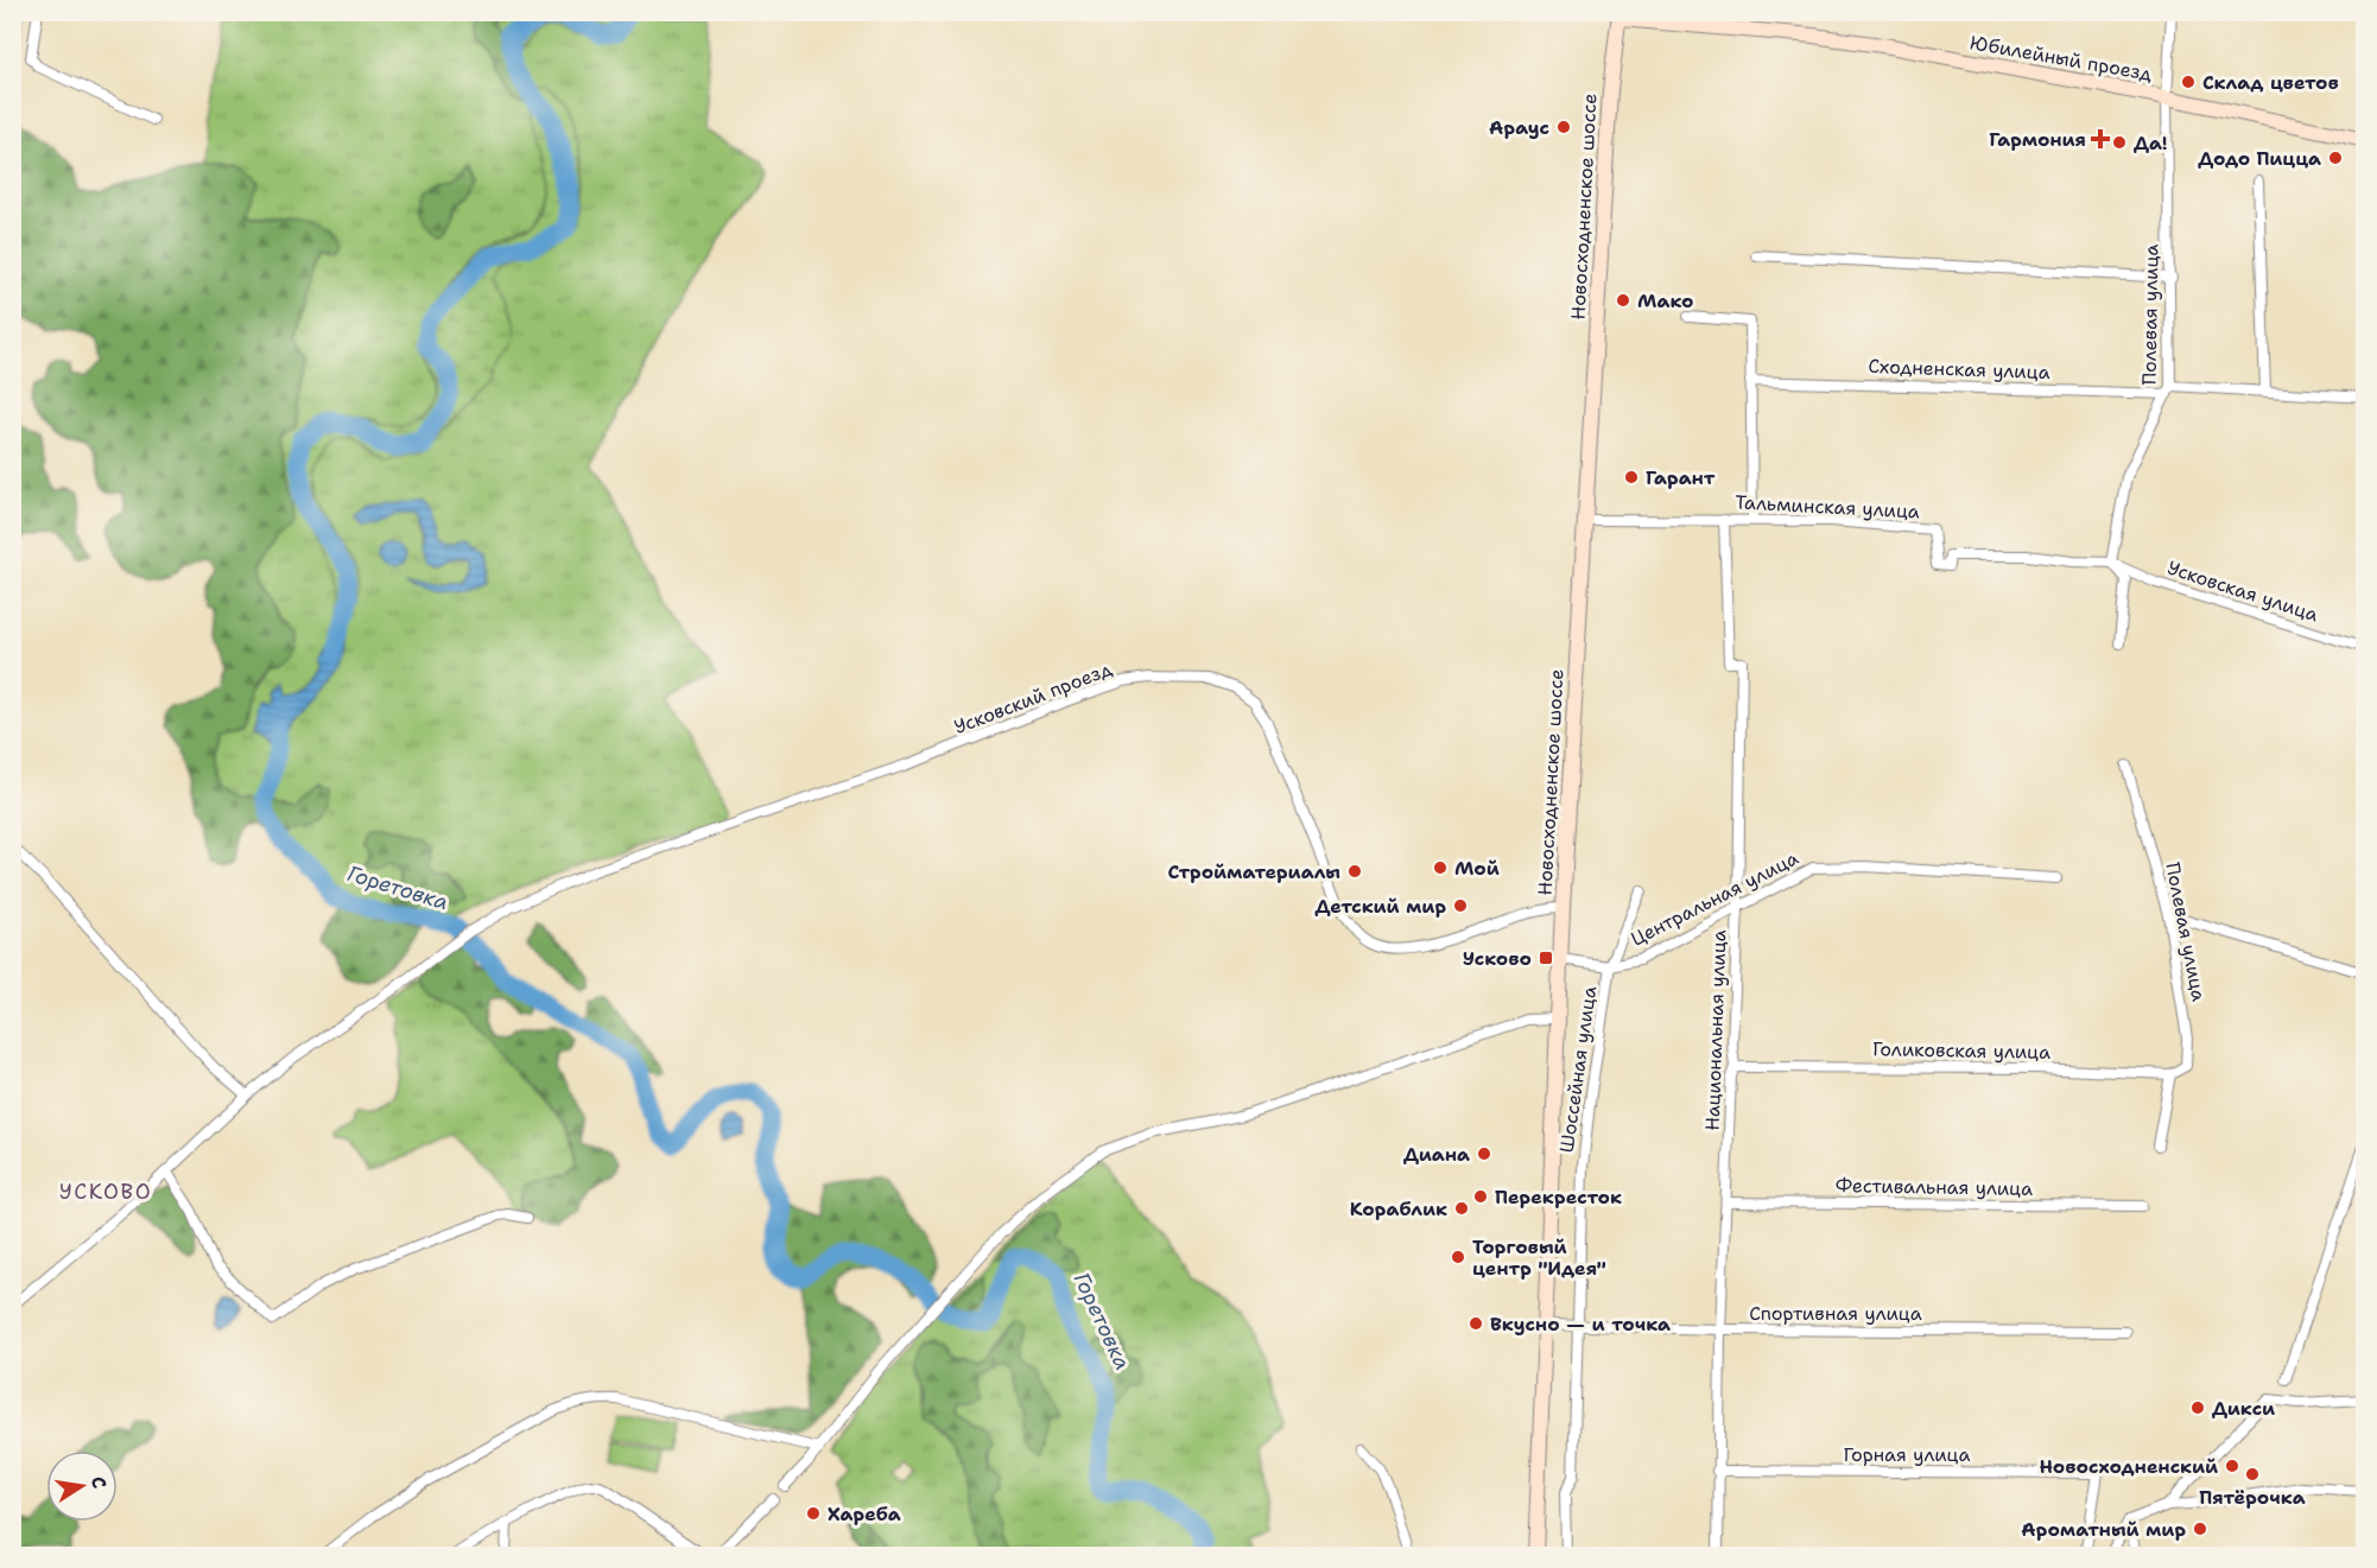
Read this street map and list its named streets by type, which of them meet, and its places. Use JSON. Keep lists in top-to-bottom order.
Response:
{
  "streets": {
    "main road": ["Юбилейный проезд", "Новосходненское шоссе"],
    "street": [
      "Полевая улица",
      "Сходненская улица",
      "Тальминская улица",
      "Усковская улица",
      "Усковский проезд",
      "Центральная улица",
      "Национальная улица",
      "Голиковская улица",
      "Шоссейная улица",
      "Фестивальная улица",
      "Спортивная улица",
      "Горная улица"
    ]
  },
  "crossings": [
    ["Юбилейный проезд", "Новосходненское шоссе"],
    ["Юбилейный проезд", "Полевая улица"],
    ["Новосходненское шоссе", "Тальминская улица"],
    ["Новосходненское шоссе", "Усковский проезд"],
    ["Новосходненское шоссе", "Центральная улица"],
    ["Новосходненское шоссе", "Спортивная улица"],
    ["Полевая улица", "Сходненская улица"],
    ["Полевая улица", "Тальминская улица"],
    ["Полевая улица", "Усковская улица"],
    ["Полевая улица", "Голиковская улица"],
    ["Тальминская улица", "Усковская улица"],
    ["Тальминская улица", "Национальная улица"],
    ["Центральная улица", "Национальная улица"],
    ["Центральная улица", "Шоссейная улица"],
    ["Национальная улица", "Голиковская улица"],
    ["Национальная улица", "Фестивальная улица"],
    ["Национальная улица", "Спортивная улица"],
    ["Национальная улица", "Горная улица"],
    ["Шоссейная улица", "Спортивная улица"]
  ],
  "districts": ["УСКОВО"],
  "water": ["Горетовка"],
  "places": {
    "other": [
      "Склад цветов",
      "Араус",
      "Да!",
      "Додо Пицца",
      "Мако",
      "Гарант",
      "Мой",
      "Стройматериалы",
      "Детский мир",
      "Диана",
      "Перекресток",
      "Кораблик",
      "Торговый центр \"Идея\"",
      "Вкусно — и точка",
      "Дикси",
      "Новосходненский",
      "Пятёрочка",
      "Хареба",
      "Ароматный мир"
    ],
    "health": ["Гармония"],
    "transit": ["Усково"]
  },
  "north": "right"
}
